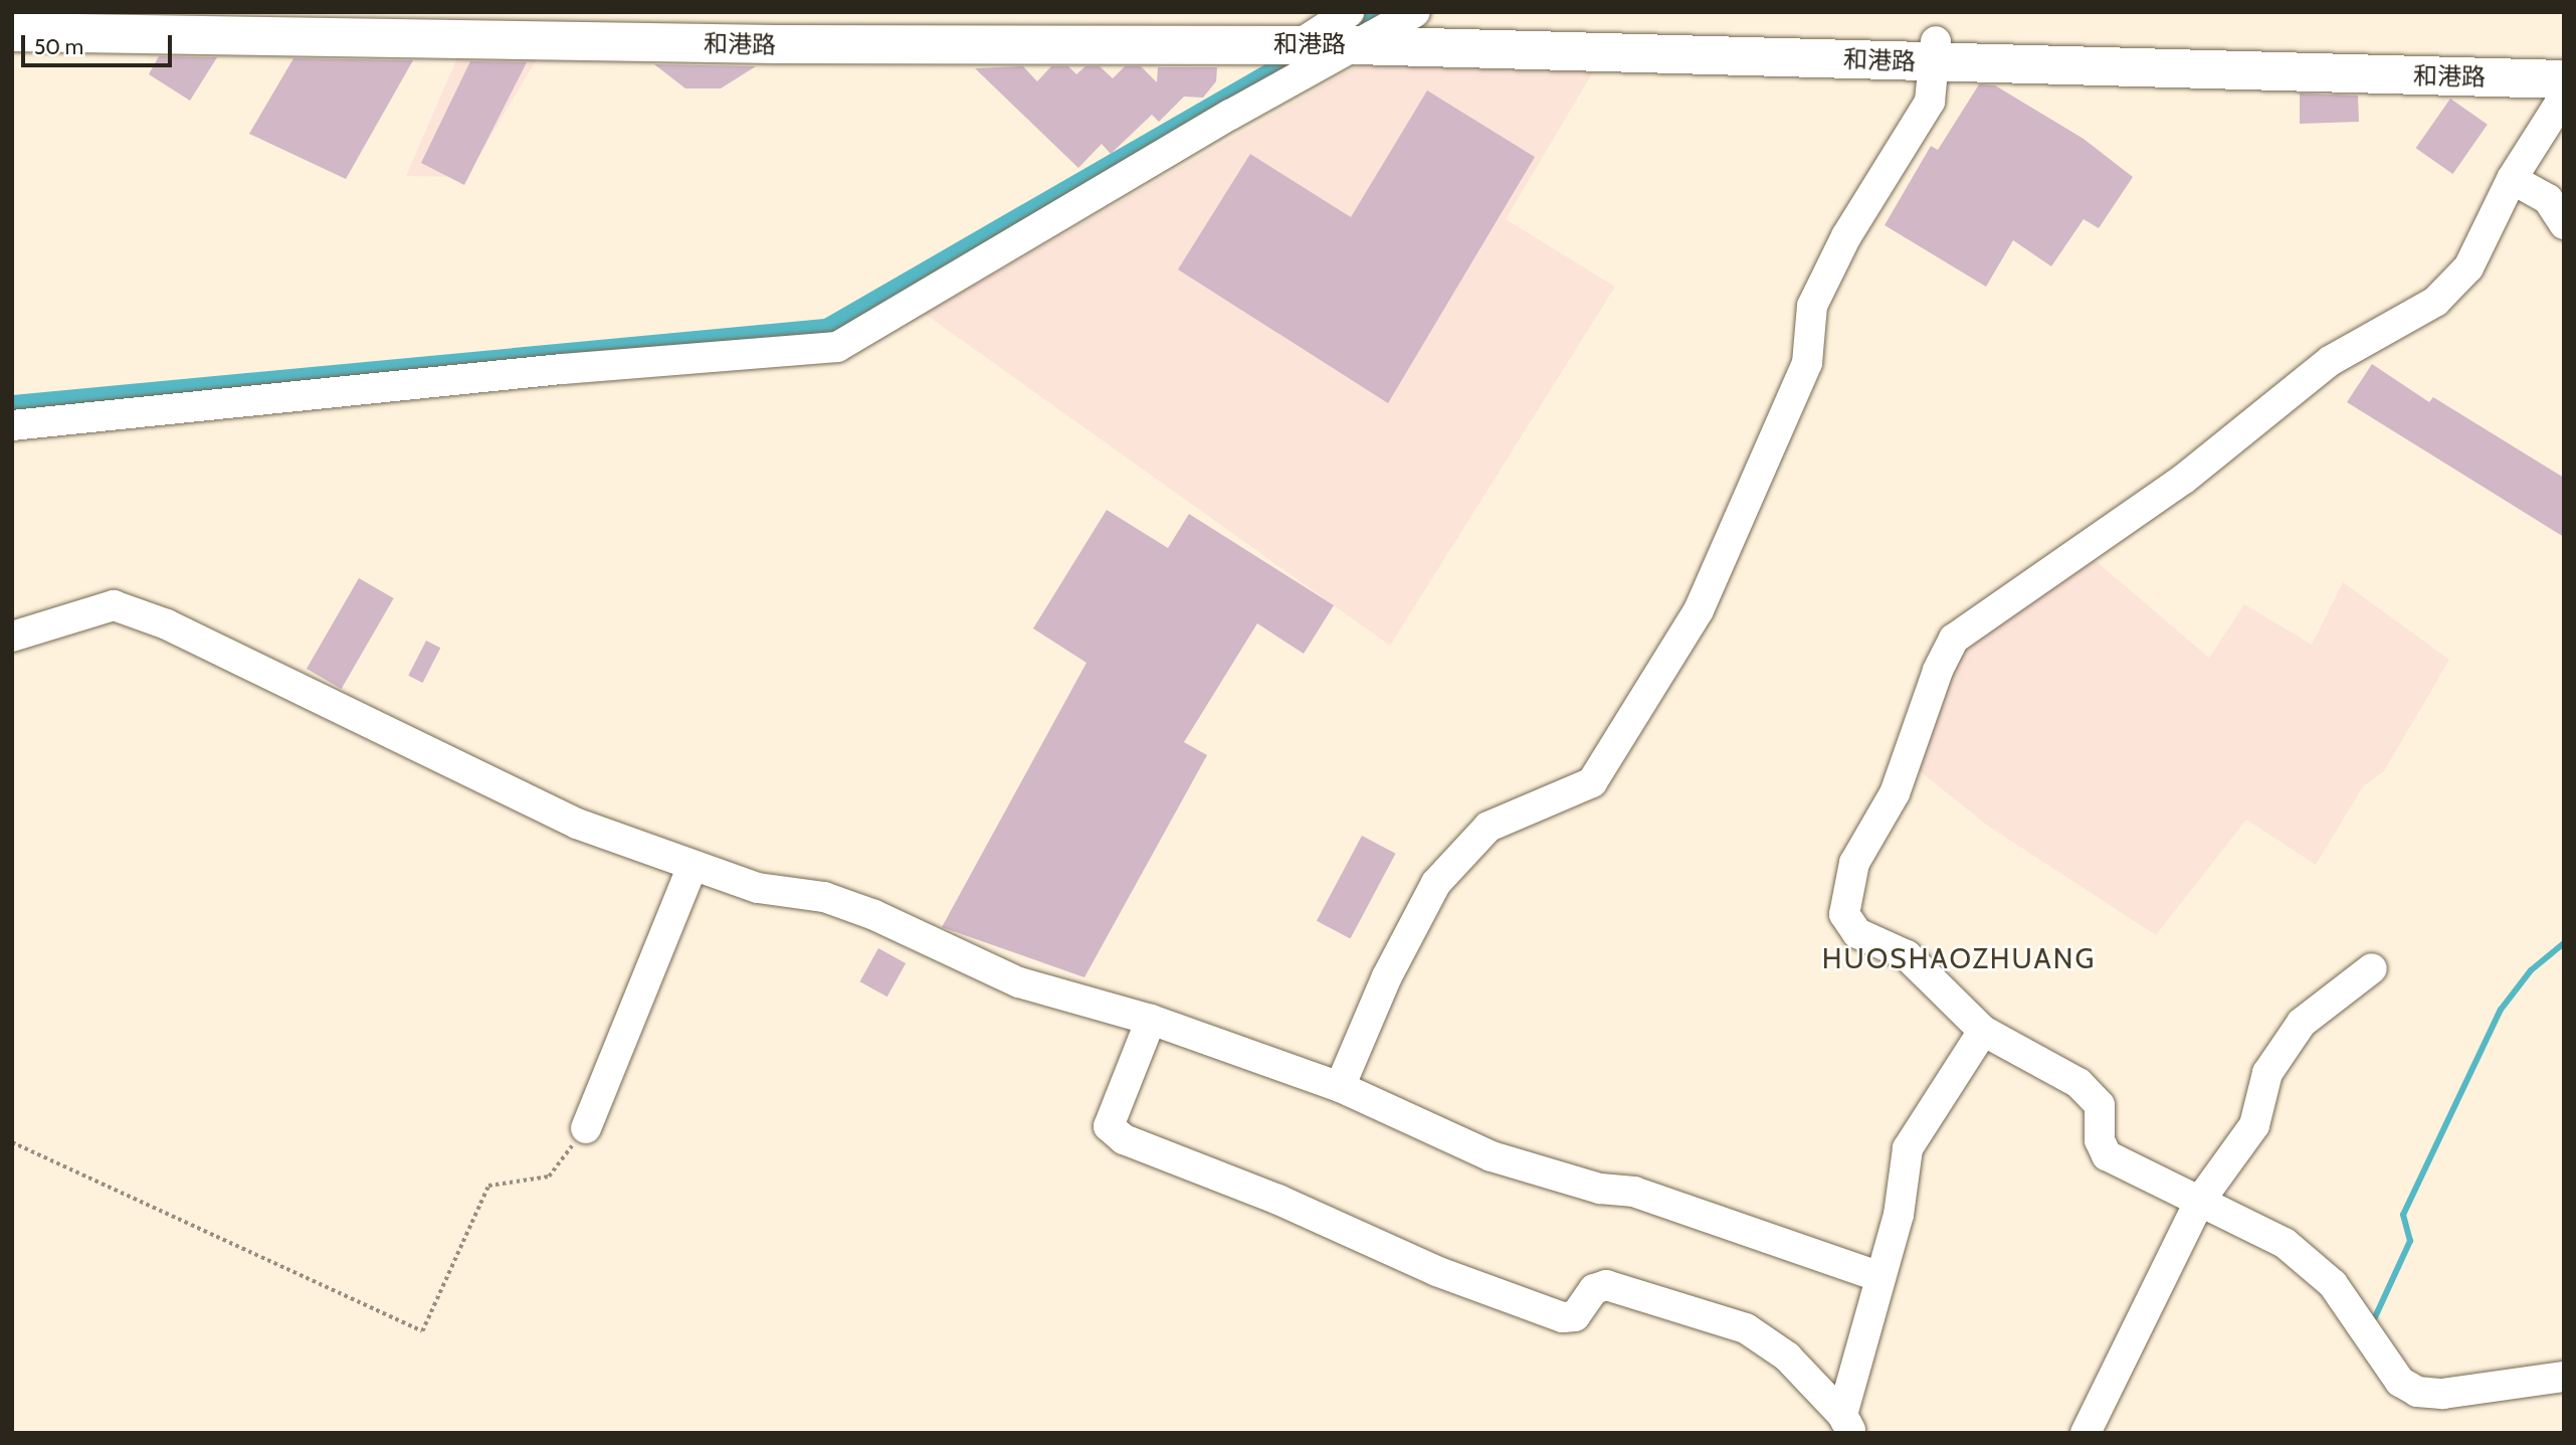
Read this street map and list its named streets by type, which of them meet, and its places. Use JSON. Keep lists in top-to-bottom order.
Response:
{
  "streets": {
    "main road": ["和港路"]
  },
  "districts": ["HUOSHAOZHUANG"],
  "scale_bar": "50 m"
}
